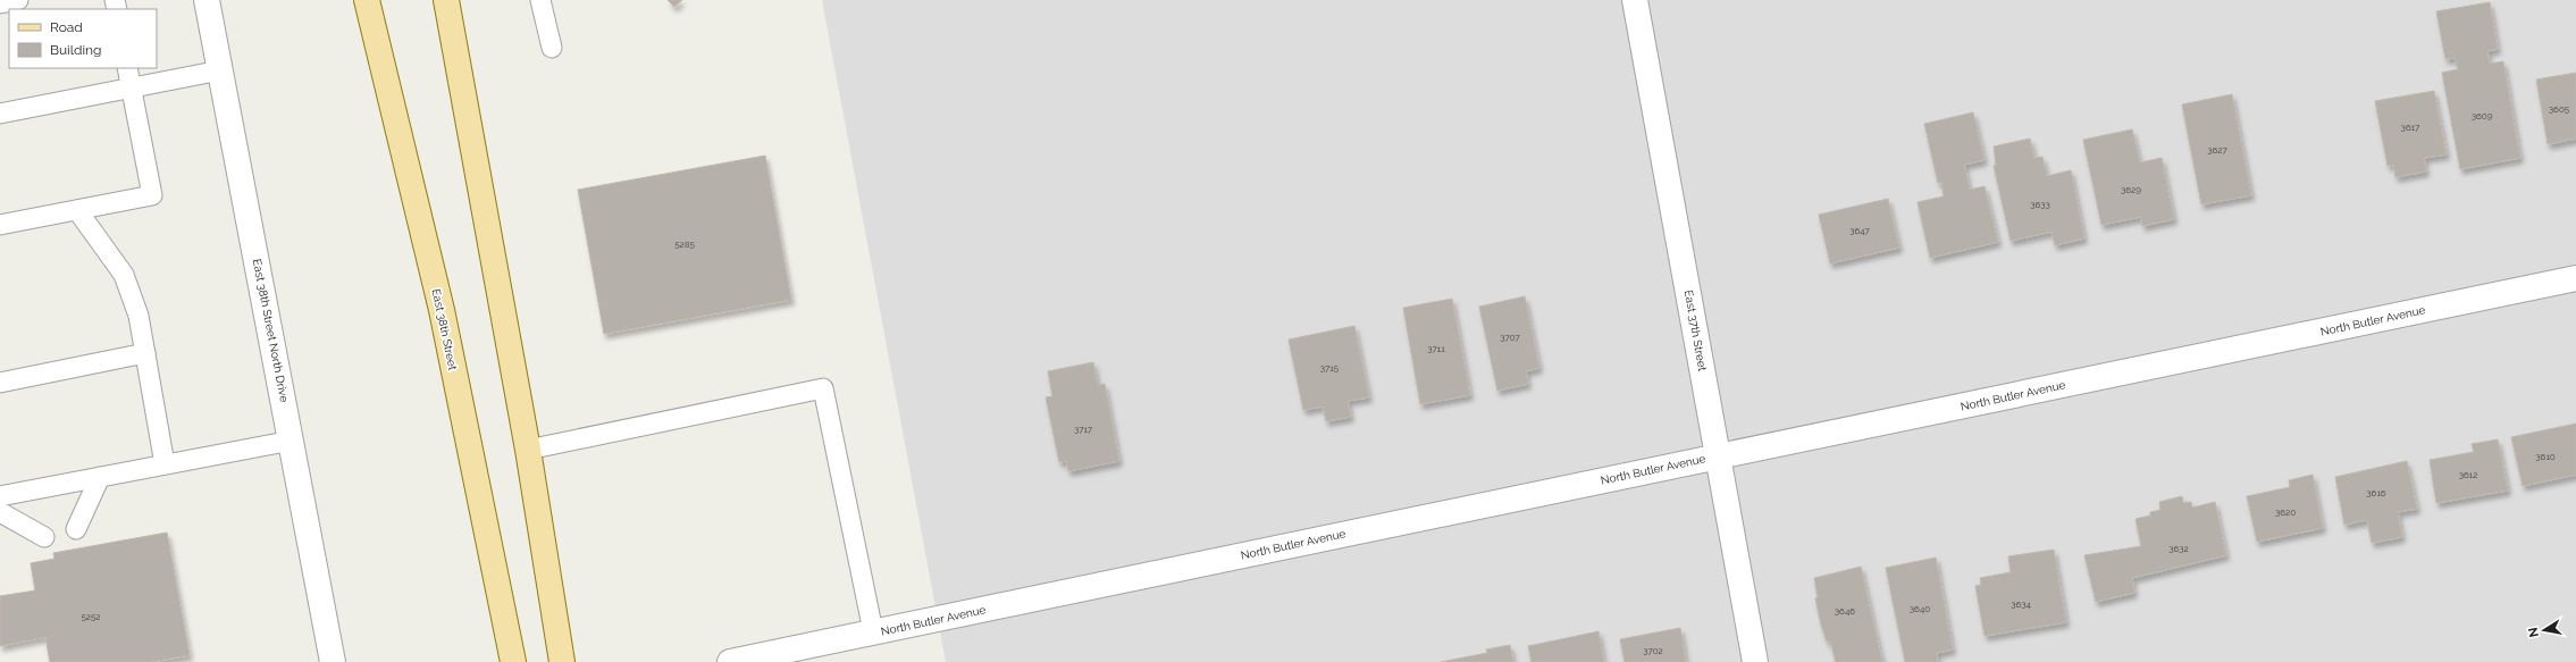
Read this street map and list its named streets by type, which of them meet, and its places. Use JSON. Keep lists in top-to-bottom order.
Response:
{
  "streets": {
    "main road": ["East 38th Street"],
    "street": ["North Butler Avenue", "East 38th Street North Drive", "East 37th Street"]
  },
  "crossings": [
    ["North Butler Avenue", "East 37th Street"]
  ],
  "house_numbers": [
    "3605",
    "3609",
    "3617",
    "3627",
    "3629",
    "3633",
    "3647",
    "5285",
    "3707",
    "3711",
    "3715",
    "3717",
    "3610",
    "3612",
    "3616",
    "3620",
    "3632",
    "3634",
    "3640",
    "3646",
    "5252",
    "3702"
  ],
  "legend": ["Road", "Building"],
  "north": "left"
}
